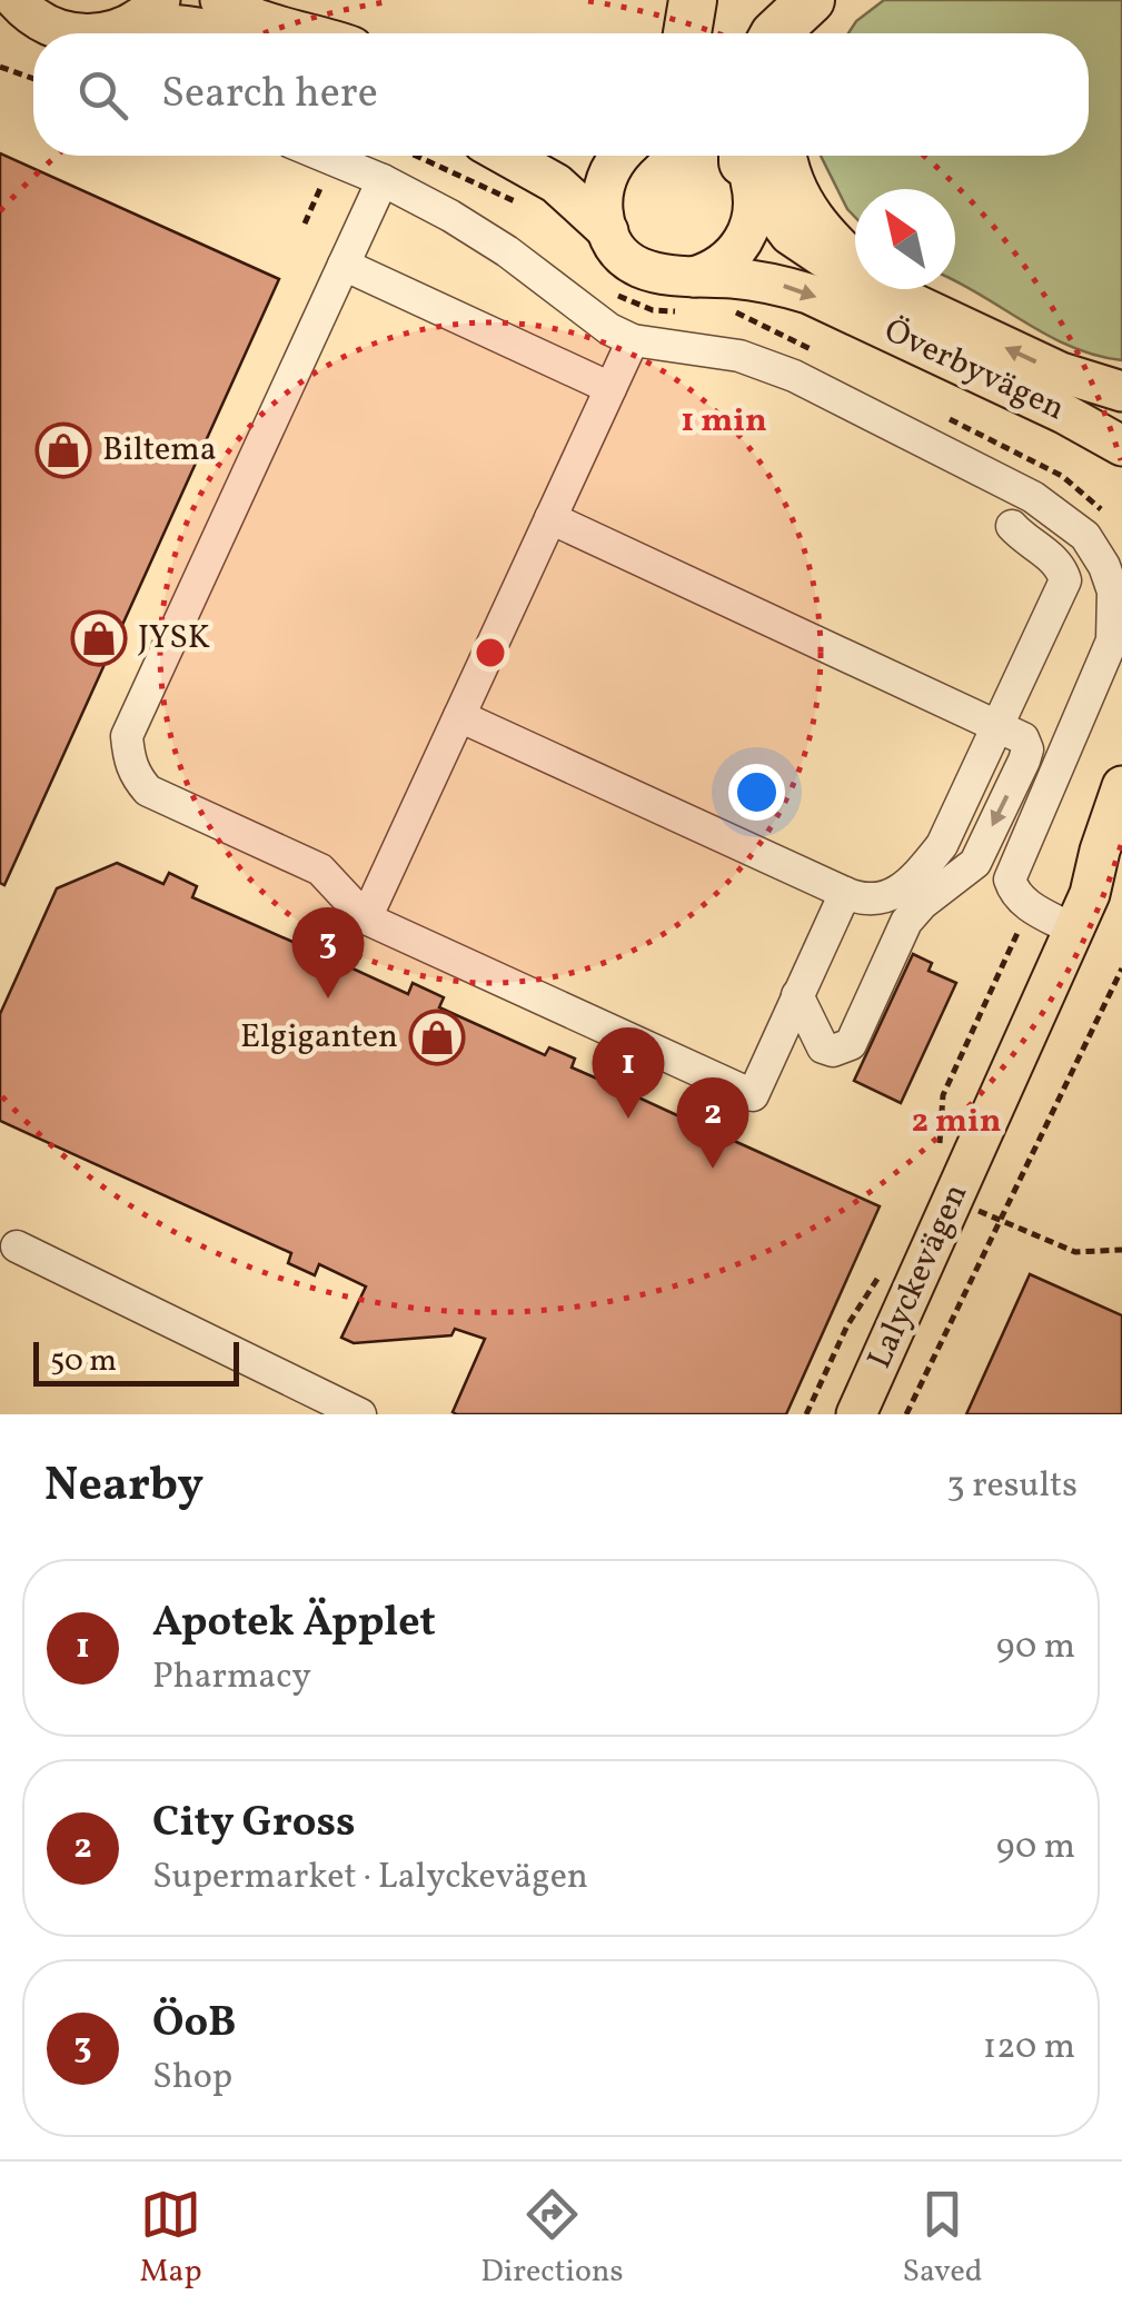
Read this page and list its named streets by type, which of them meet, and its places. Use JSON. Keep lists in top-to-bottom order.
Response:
{
  "streets": {
    "main road": ["Överbyvägen", "Lalyckevägen"]
  },
  "places": {
    "shop": ["Biltema", "JYSK", "Elgiganten"]
  },
  "scale_bar": "50 m",
  "north": "top left",
  "page": {
    "search": "Search here",
    "pins": ["3", "1", "2"],
    "scale": "50 m",
    "heading": ["Nearby", "3 results"],
    "list": [
      {
        "mark": "1",
        "name": "Apotek Äpplet",
        "note": "Pharmacy",
        "value": "90 m"
      },
      {
        "mark": "2",
        "name": "City Gross",
        "note": "Supermarket · Lalyckevägen",
        "value": "90 m"
      },
      {
        "mark": "3",
        "name": "ÖoB",
        "note": "Shop",
        "value": "120 m"
      }
    ],
    "nav": ["Map", "Directions", "Saved"]
  },
  "rings": ["1 min", "2 min"]
}
